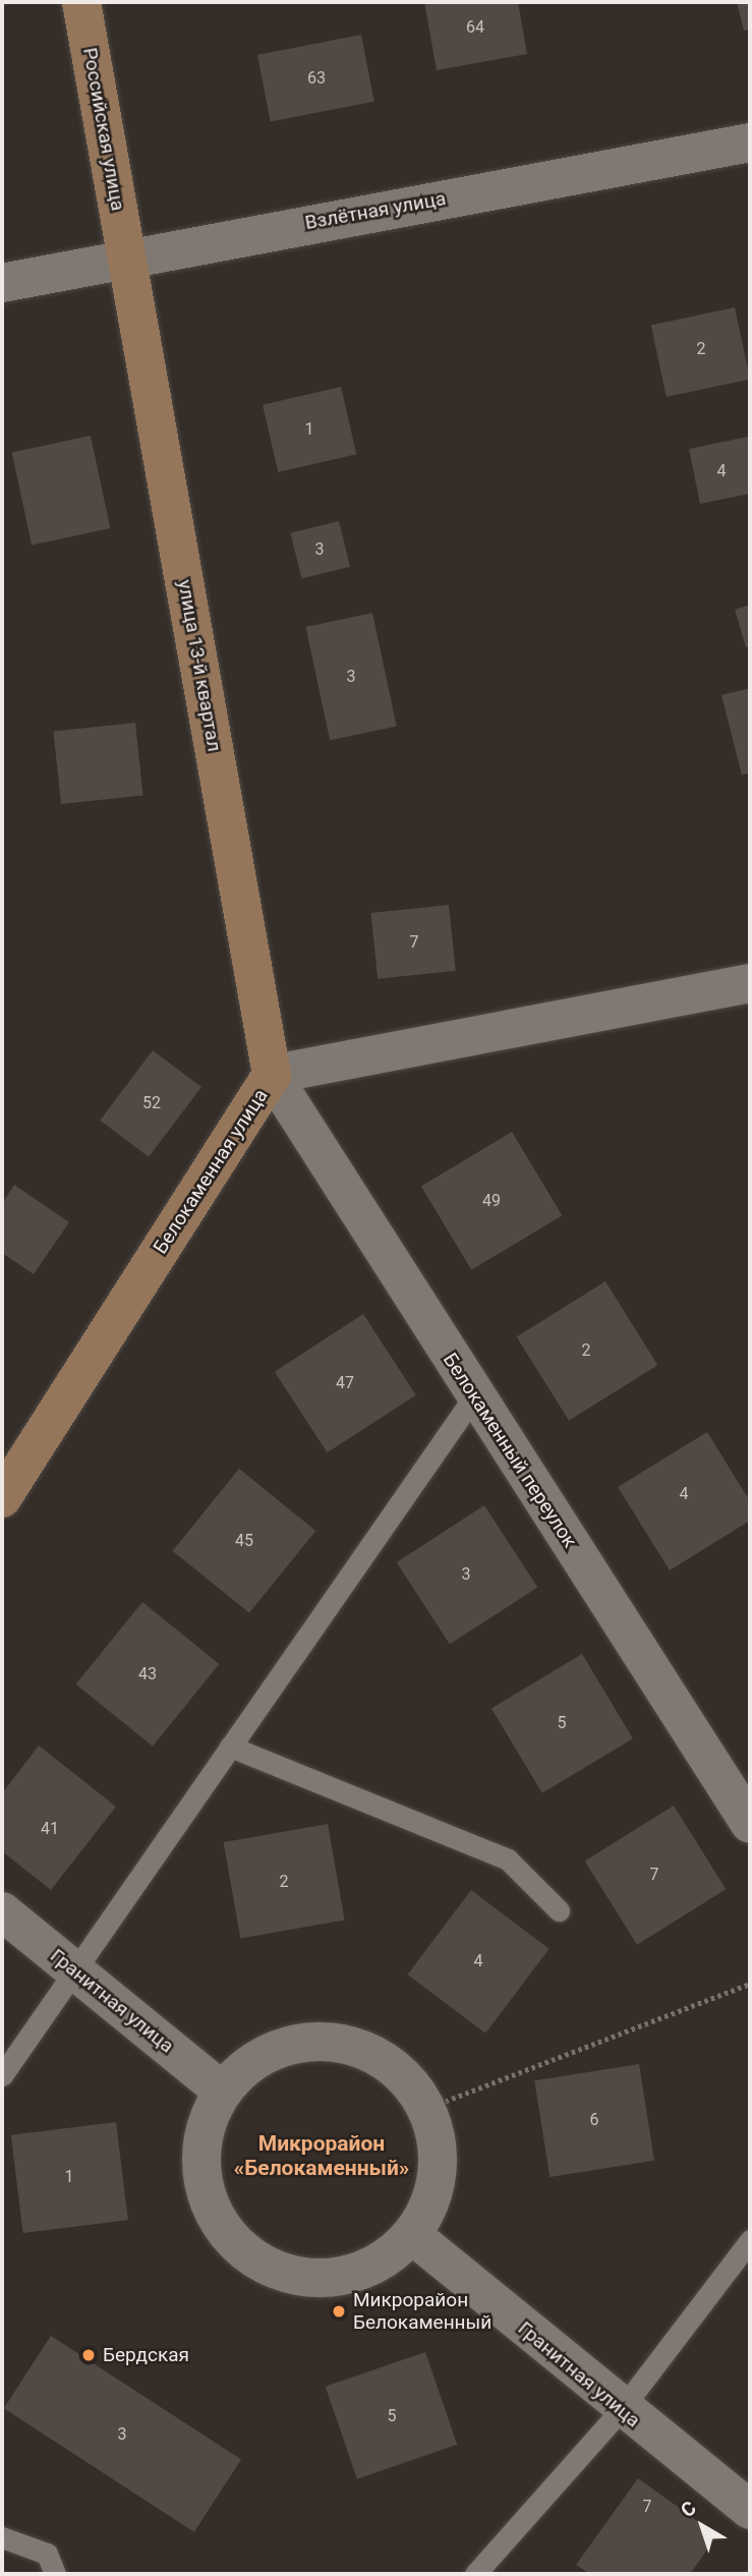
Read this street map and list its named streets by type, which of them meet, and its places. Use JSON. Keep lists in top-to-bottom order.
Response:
{
  "streets": {
    "street": [
      "Российская улица",
      "Взлётная улица",
      "улица 13-й квартал",
      "Белокаменная улица",
      "Белокаменный переулок",
      "Гранитная улица"
    ]
  },
  "crossings": [
    ["Российская улица", "Взлётная улица"],
    ["Российская улица", "улица 13-й квартал"],
    ["Взлётная улица", "улица 13-й квартал"],
    ["улица 13-й квартал", "Белокаменная улица"],
    ["улица 13-й квартал", "Белокаменный переулок"],
    ["Белокаменная улица", "Белокаменный переулок"]
  ],
  "districts": ["Микрорайон «Белокаменный»"],
  "places": ["Микрорайон Белокаменный", "Бердская"],
  "house_numbers": [
    "64",
    "63",
    "2",
    "1",
    "4",
    "3",
    "3",
    "7",
    "52",
    "49",
    "2",
    "47",
    "4",
    "45",
    "3",
    "43",
    "5",
    "41",
    "7",
    "2",
    "4",
    "6",
    "1",
    "5",
    "3",
    "7"
  ],
  "north": "top left"
}
